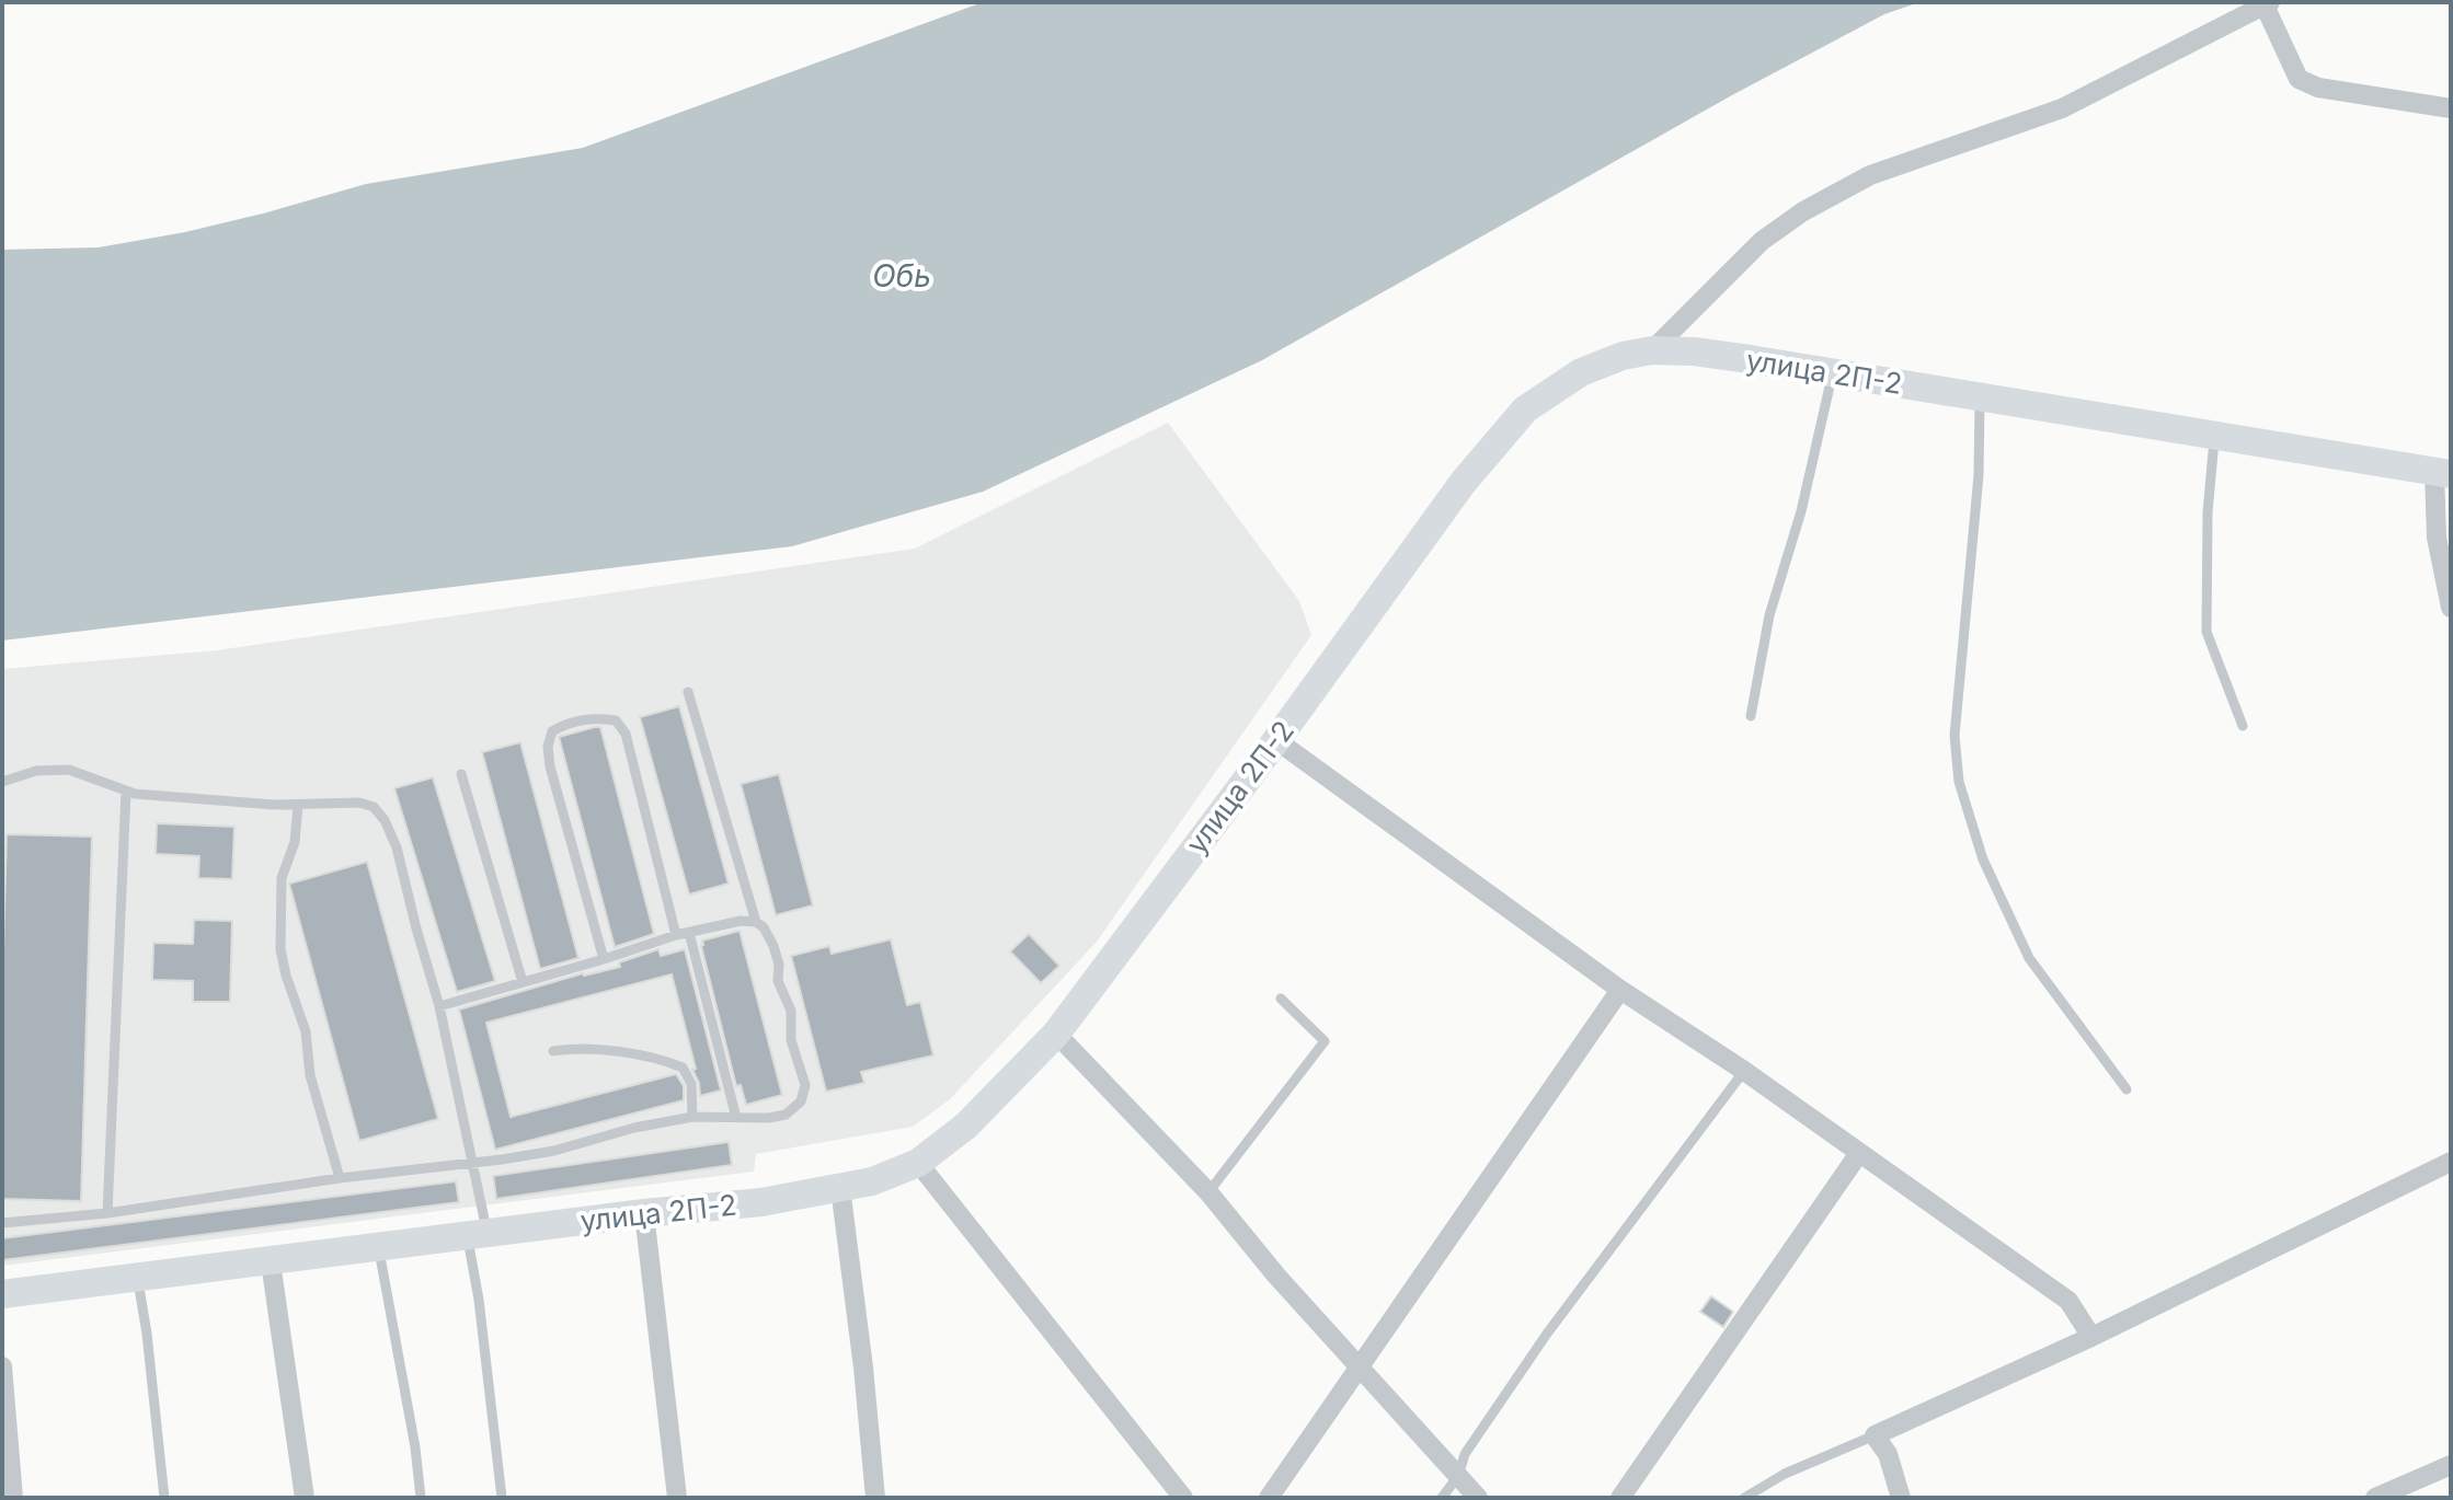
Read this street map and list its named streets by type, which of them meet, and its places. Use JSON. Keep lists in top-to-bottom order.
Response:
{
  "streets": {
    "main road": ["улица 2П-2"]
  },
  "water": ["Обь"]
}
